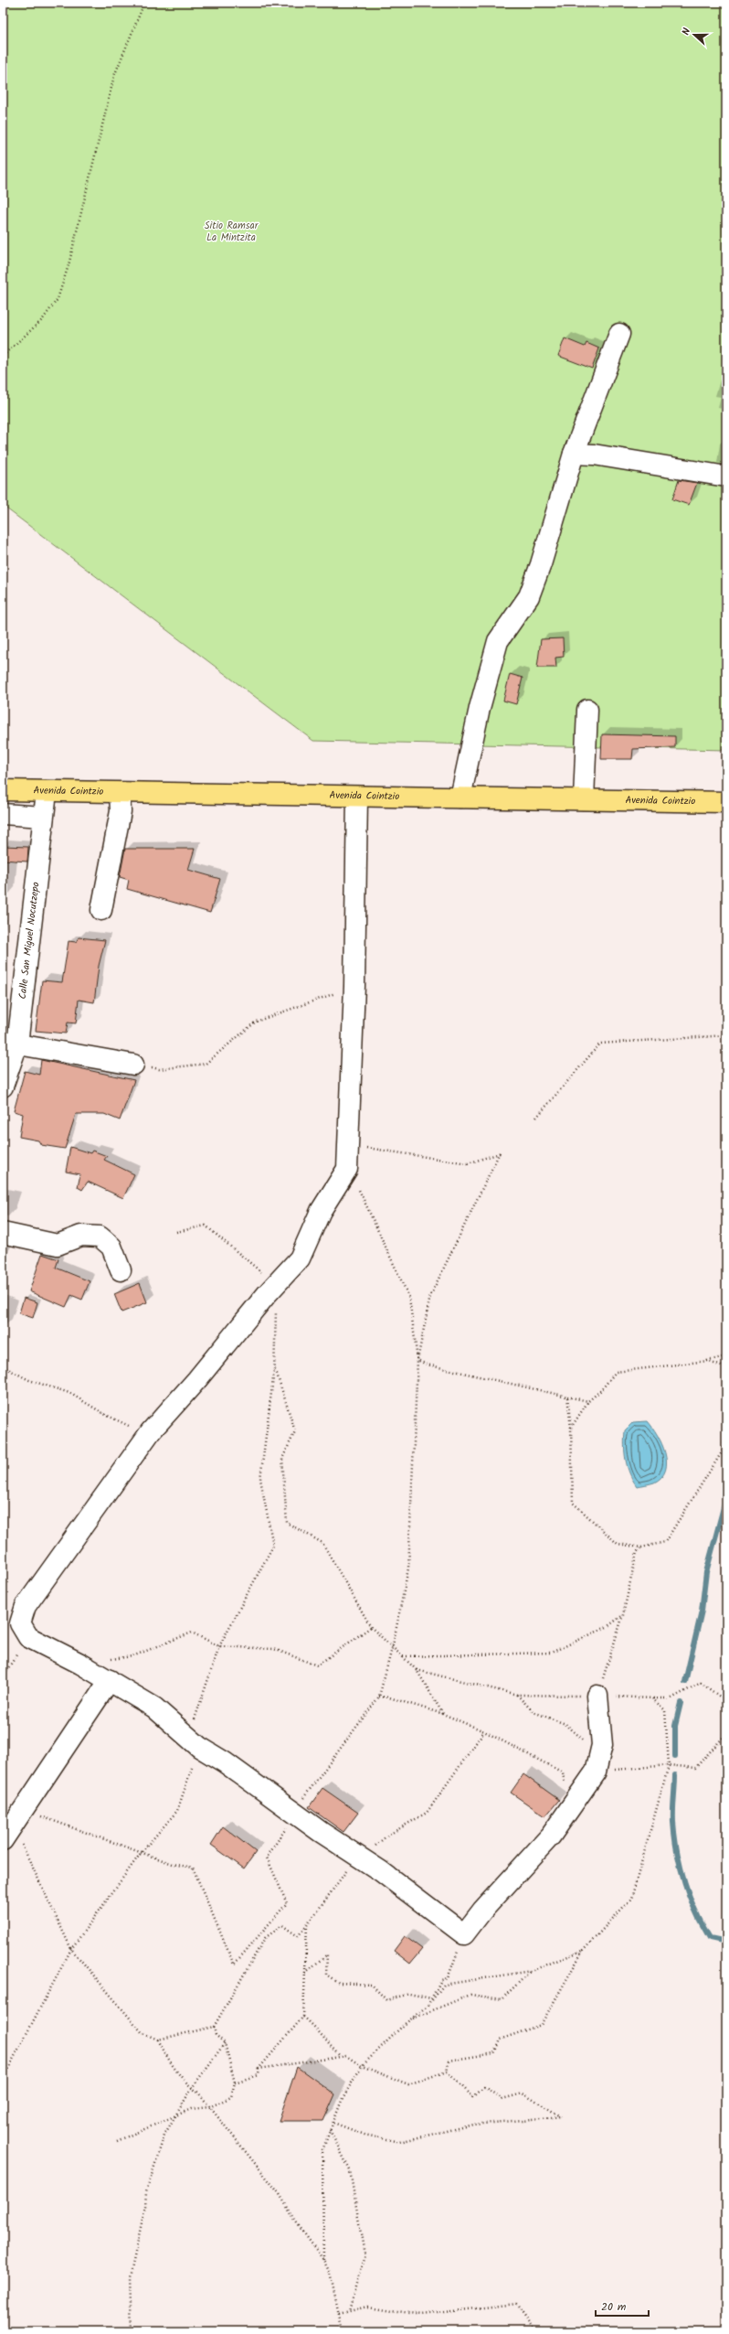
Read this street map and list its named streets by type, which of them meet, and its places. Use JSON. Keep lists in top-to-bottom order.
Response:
{
  "streets": {
    "main road": ["Avenida Cointzio"],
    "street": ["Calle San Miguel Nocutzepo"]
  },
  "crossings": [
    ["Avenida Cointzio", "Calle San Miguel Nocutzepo"]
  ],
  "parks": ["Sitio Ramsar La Mintzita"],
  "scale_bar": "20 m",
  "north": "left"
}
